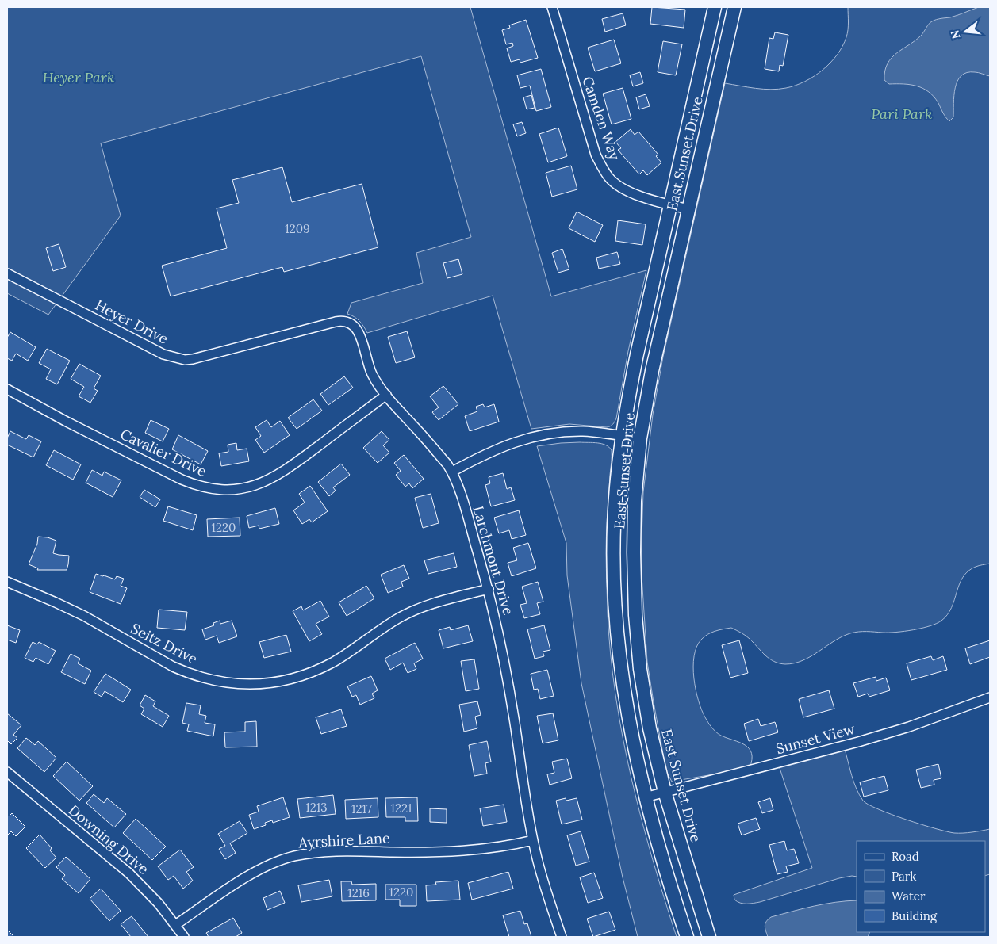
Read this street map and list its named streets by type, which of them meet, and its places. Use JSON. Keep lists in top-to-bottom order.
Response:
{
  "streets": {
    "main road": ["East Sunset Drive"],
    "street": [
      "Camden Way",
      "Heyer Drive",
      "Cavalier Drive",
      "Larchmont Drive",
      "Seitz Drive",
      "Sunset View",
      "Downing Drive",
      "Ayrshire Lane"
    ]
  },
  "crossings": [
    ["Camden Way", "East Sunset Drive"],
    ["East Sunset Drive", "Sunset View"],
    ["Heyer Drive", "Larchmont Drive"],
    ["Cavalier Drive", "Larchmont Drive"],
    ["Larchmont Drive", "Seitz Drive"],
    ["Larchmont Drive", "Ayrshire Lane"],
    ["Downing Drive", "Ayrshire Lane"]
  ],
  "parks": ["Heyer Park", "Pari Park"],
  "house_numbers": [
    "1209",
    "1220",
    "1213",
    "1221",
    "1217",
    "1220",
    "1216"
  ],
  "legend": [
    "Road",
    "Park",
    "Water",
    "Building"
  ],
  "north": "left"
}
